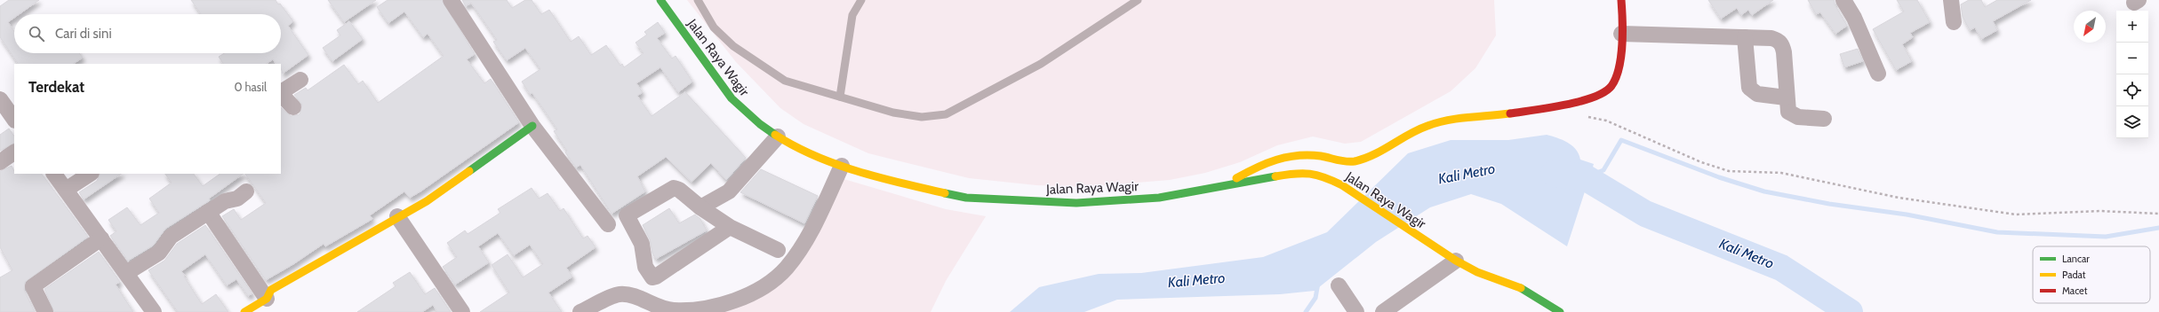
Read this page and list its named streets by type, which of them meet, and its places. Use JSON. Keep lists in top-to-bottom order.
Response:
{
  "streets": {
    "main road": ["Jalan Raya Wagir"]
  },
  "water": ["Kali Metro"],
  "legend": ["Lancar", "Padat", "Macet"],
  "north": "bottom left",
  "page": {
    "map_buttons": ["+", "−"],
    "search": "Cari di sini",
    "heading": ["Terdekat", "0 hasil"]
  }
}
